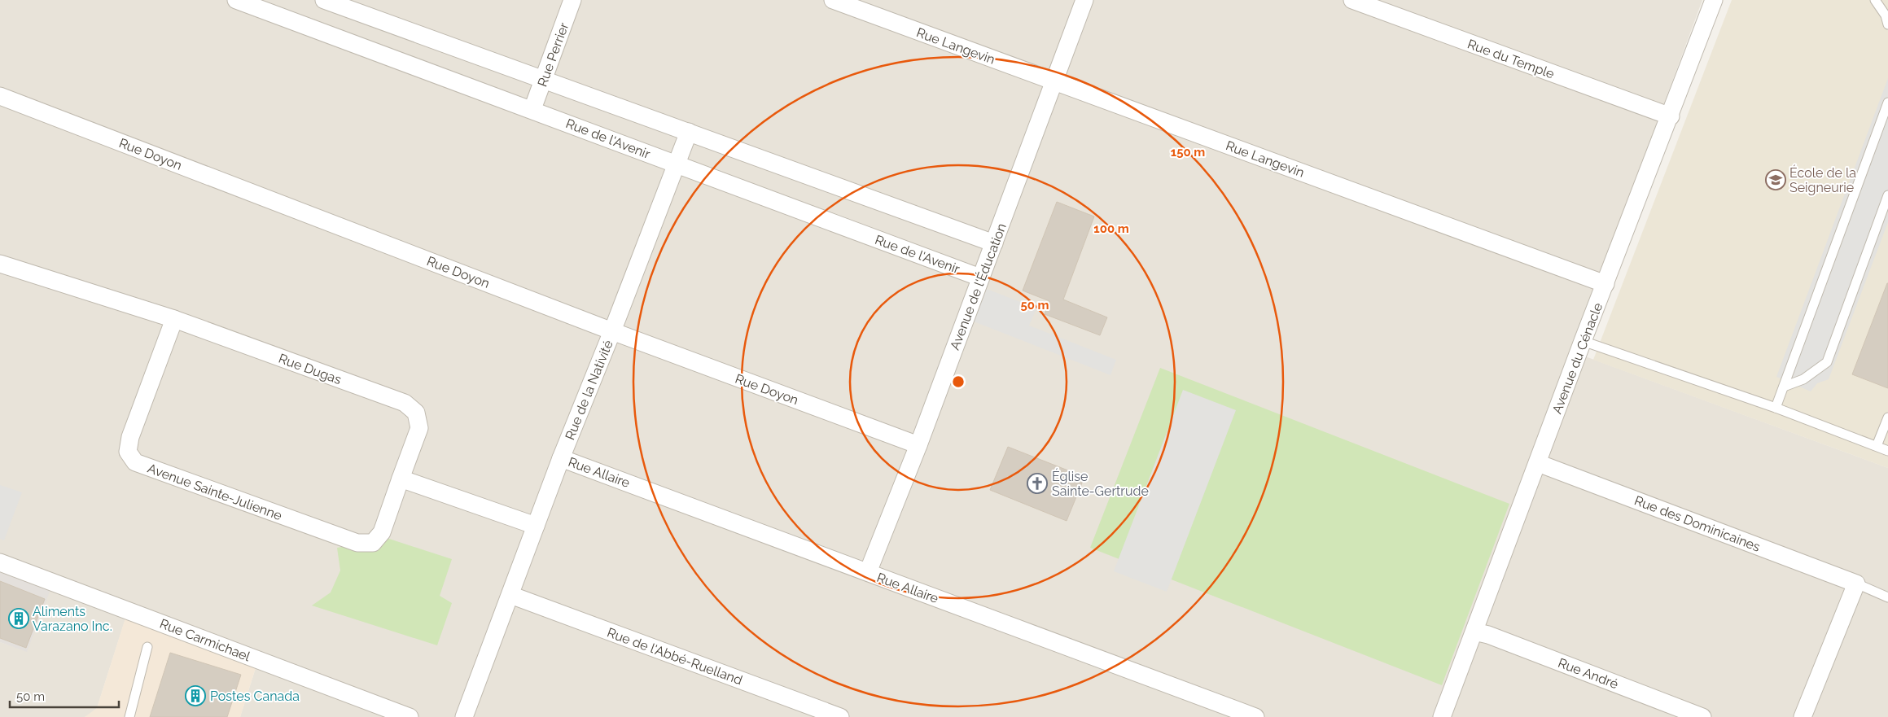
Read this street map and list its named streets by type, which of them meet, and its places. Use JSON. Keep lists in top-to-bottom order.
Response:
{
  "streets": {
    "street": [
      "Rue Langevin",
      "Rue Perrier",
      "Rue du Temple",
      "Rue de l'Avenir",
      "Rue Doyon",
      "Avenue de l'Éducation",
      "Avenue du Cénacle",
      "Rue Dugas",
      "Rue de la Nativité",
      "Rue Allaire",
      "Avenue Sainte-Julienne",
      "Rue des Dominicaines",
      "Rue Carmichael",
      "Rue de l'Abbé-Ruelland",
      "Rue André"
    ]
  },
  "crossings": [
    ["Rue Langevin", "Avenue de l'Éducation"],
    ["Rue Langevin", "Avenue du Cénacle"],
    ["Rue Perrier", "Rue de l'Avenir"],
    ["Rue du Temple", "Avenue du Cénacle"],
    ["Rue de l'Avenir", "Avenue de l'Éducation"],
    ["Rue de l'Avenir", "Rue de la Nativité"],
    ["Rue Doyon", "Avenue de l'Éducation"],
    ["Rue Doyon", "Rue de la Nativité"],
    ["Avenue de l'Éducation", "Rue Allaire"],
    ["Avenue du Cénacle", "Rue des Dominicaines"],
    ["Avenue du Cénacle", "Rue André"],
    ["Rue Dugas", "Avenue Sainte-Julienne"],
    ["Rue de la Nativité", "Rue Allaire"],
    ["Rue de la Nativité", "Rue de l'Abbé-Ruelland"]
  ],
  "places": {
    "school or university": ["École de la Seigneurie"],
    "church": ["Église Sainte-Gertrude"],
    "building": ["Aliments Varazano Inc.", "Postes Canada"]
  },
  "scale_bar": "50 m",
  "rings": ["150 m", "100 m", "50 m"]
}
